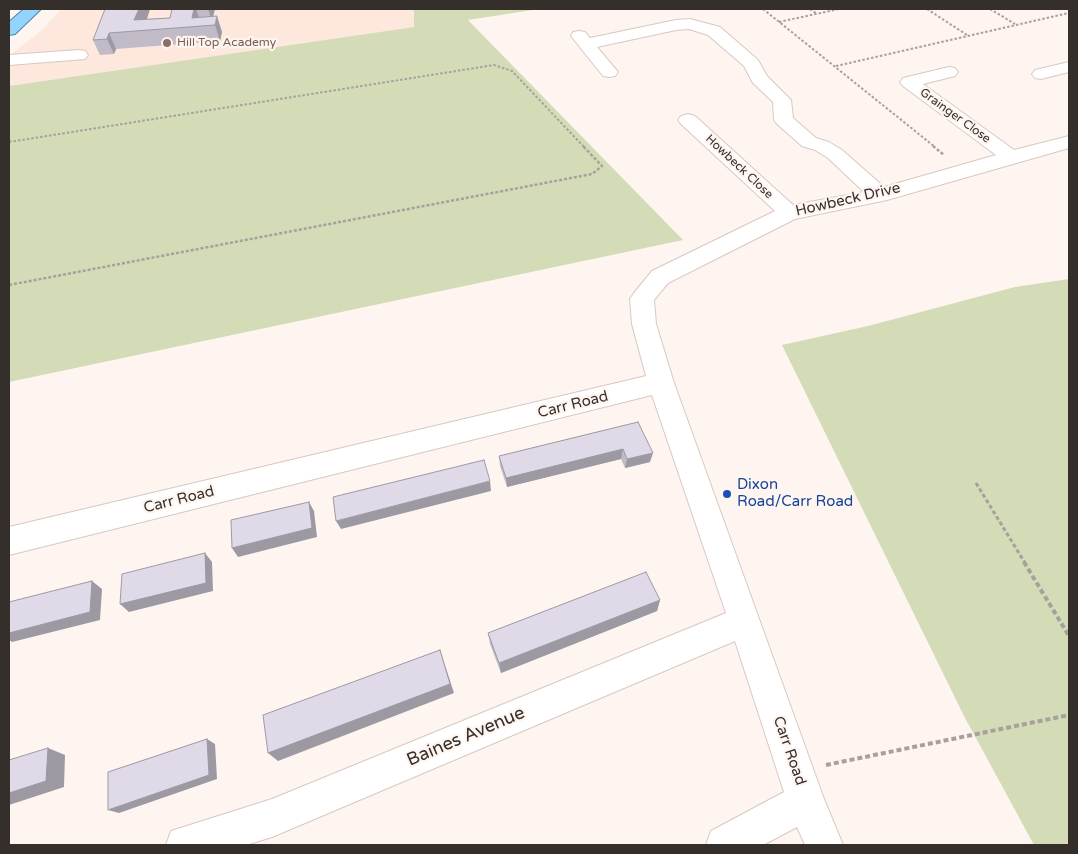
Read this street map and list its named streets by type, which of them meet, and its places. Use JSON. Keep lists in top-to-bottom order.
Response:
{
  "streets": {
    "street": [
      "Grainger Close",
      "Howbeck Close",
      "Howbeck Drive",
      "Carr Road",
      "Baines Avenue"
    ]
  },
  "crossings": [
    ["Grainger Close", "Howbeck Drive"],
    ["Howbeck Close", "Howbeck Drive"],
    ["Howbeck Drive", "Carr Road"],
    ["Carr Road", "Baines Avenue"]
  ],
  "places": ["Hill Top Academy", "Dixon Road/Carr Road"]
}
